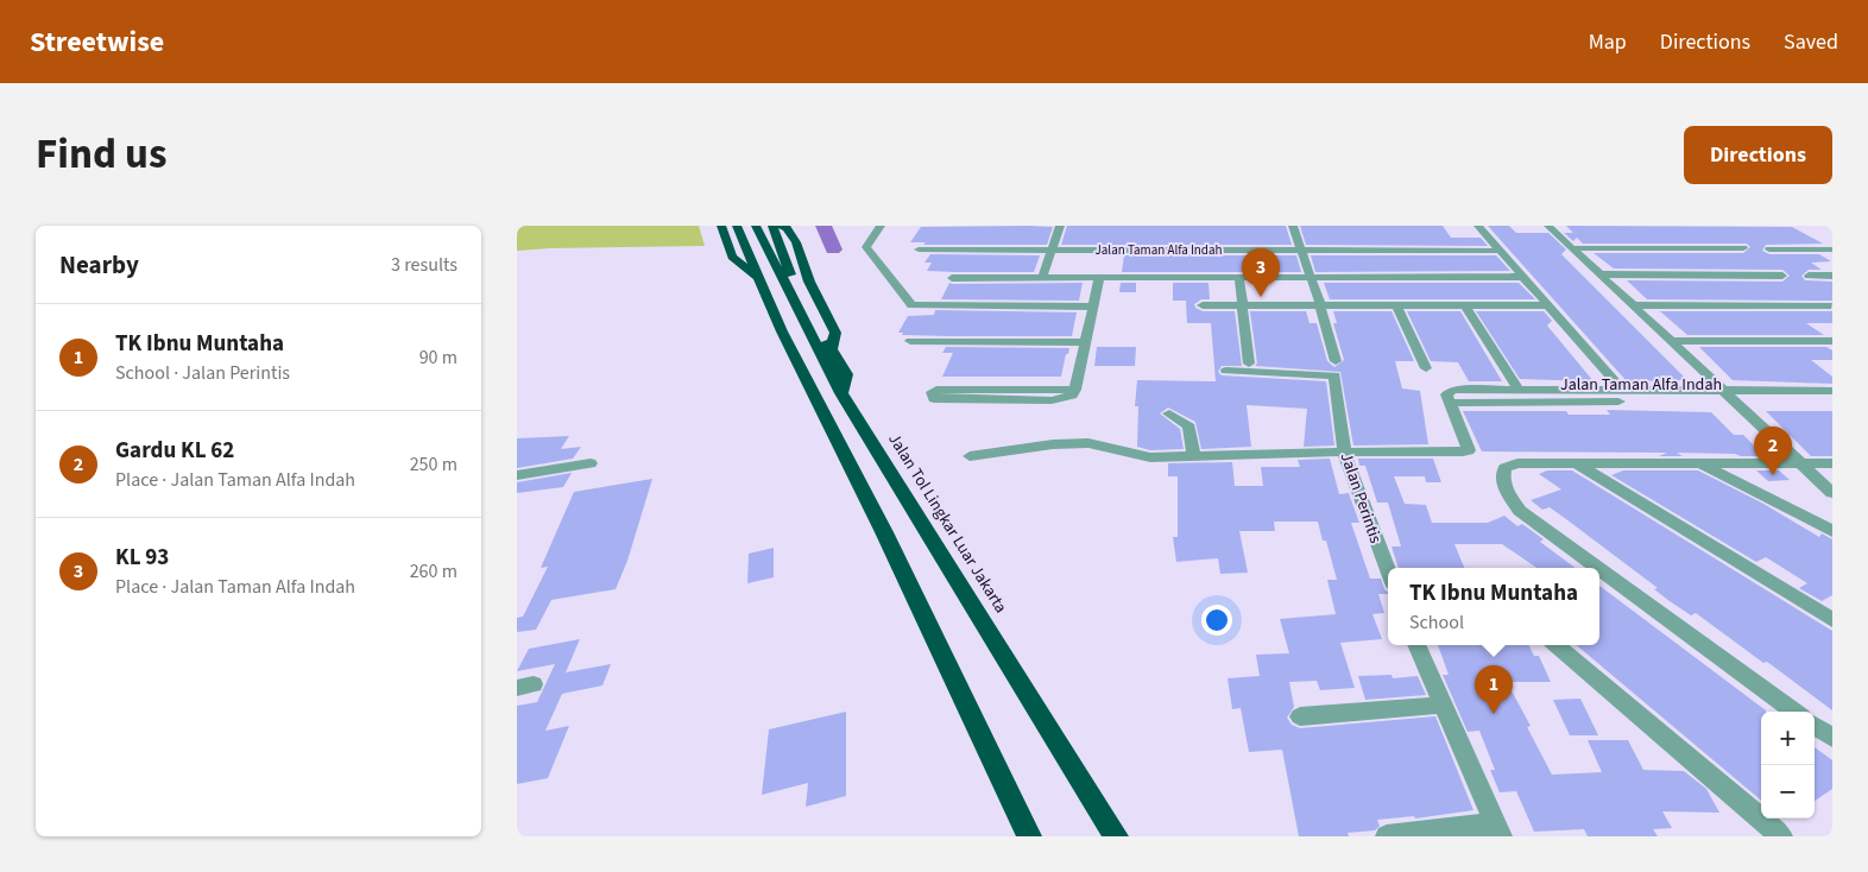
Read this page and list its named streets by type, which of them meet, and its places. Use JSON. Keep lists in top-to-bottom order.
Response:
{
  "streets": {
    "highway": ["Jalan Tol Lingkar Luar Jakarta"],
    "street": ["Jalan Taman Alfa Indah", "Jalan Perintis"]
  },
  "page": {
    "header": "Streetwise",
    "nav": ["Map", "Directions", "Saved"],
    "title": "Find us",
    "buttons": "Directions",
    "heading": ["Nearby", "3 results"],
    "pins": ["3", "2", "1"],
    "list": [
      {
        "mark": "1",
        "name": "TK Ibnu Muntaha",
        "note": "School · Jalan Perintis",
        "value": "90 m"
      },
      {
        "mark": "2",
        "name": "Gardu KL 62",
        "note": "Place · Jalan Taman Alfa Indah",
        "value": "250 m"
      },
      {
        "mark": "3",
        "name": "KL 93",
        "note": "Place · Jalan Taman Alfa Indah",
        "value": "260 m"
      }
    ],
    "popup": ["TK Ibnu Muntaha", "School"],
    "map_buttons": ["+", "−"]
  }
}
